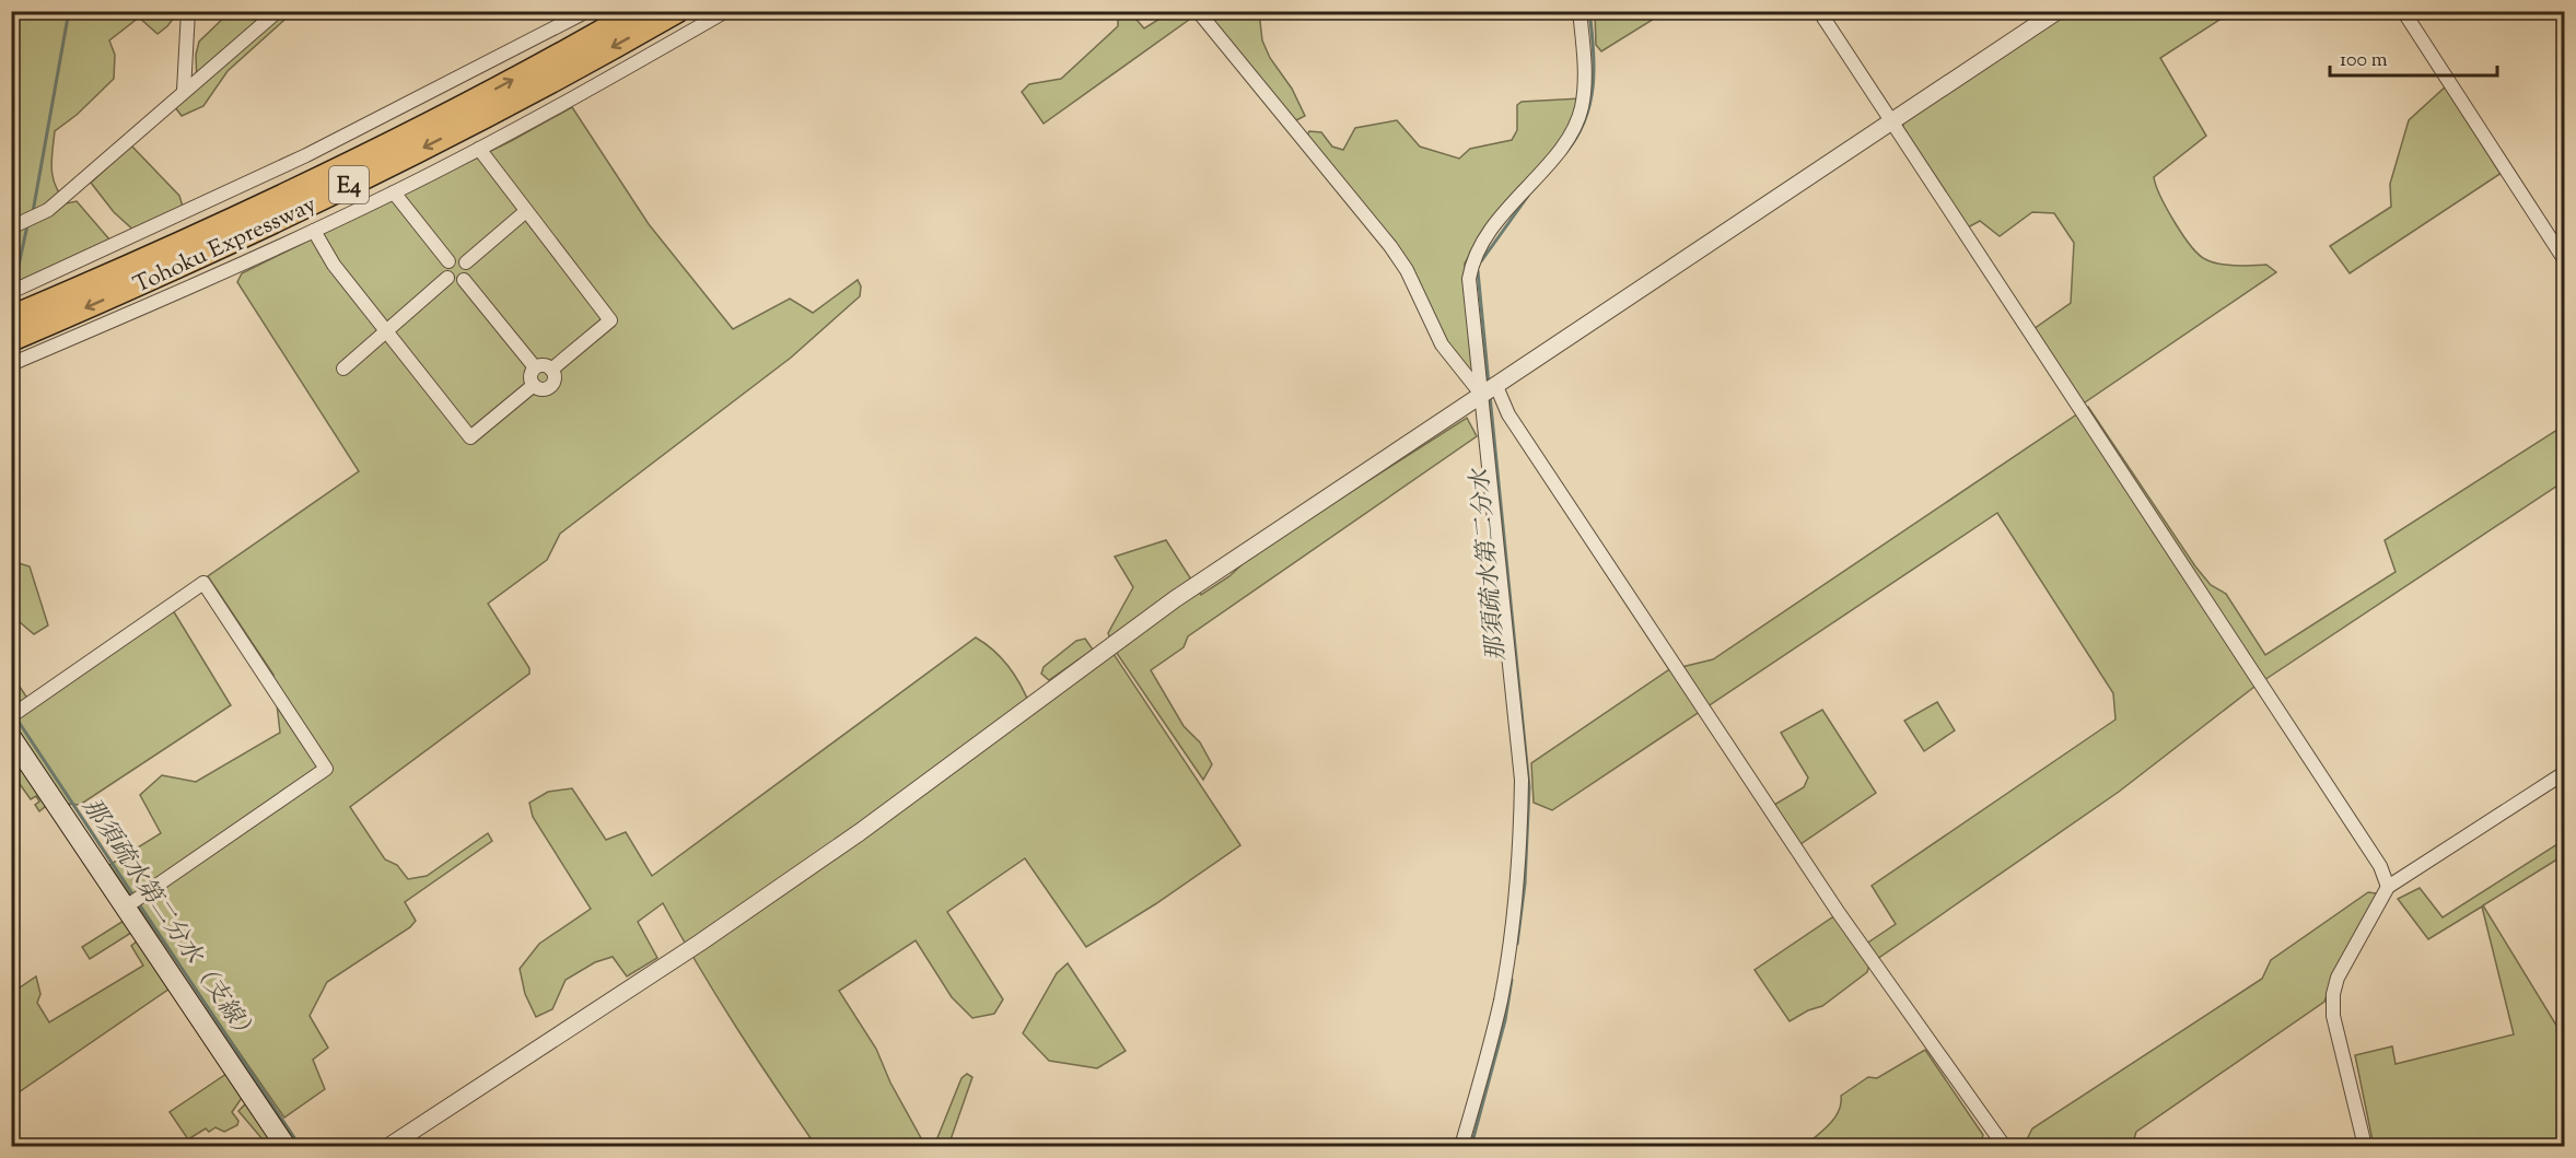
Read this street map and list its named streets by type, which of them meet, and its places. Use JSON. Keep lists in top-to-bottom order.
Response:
{
  "streets": {
    "highway": ["E4", "Tohoku Expressway"]
  },
  "water": ["那須疏水第二分水", "那須疏水第二分水（支線）"],
  "scale_bar": "100 m"
}
